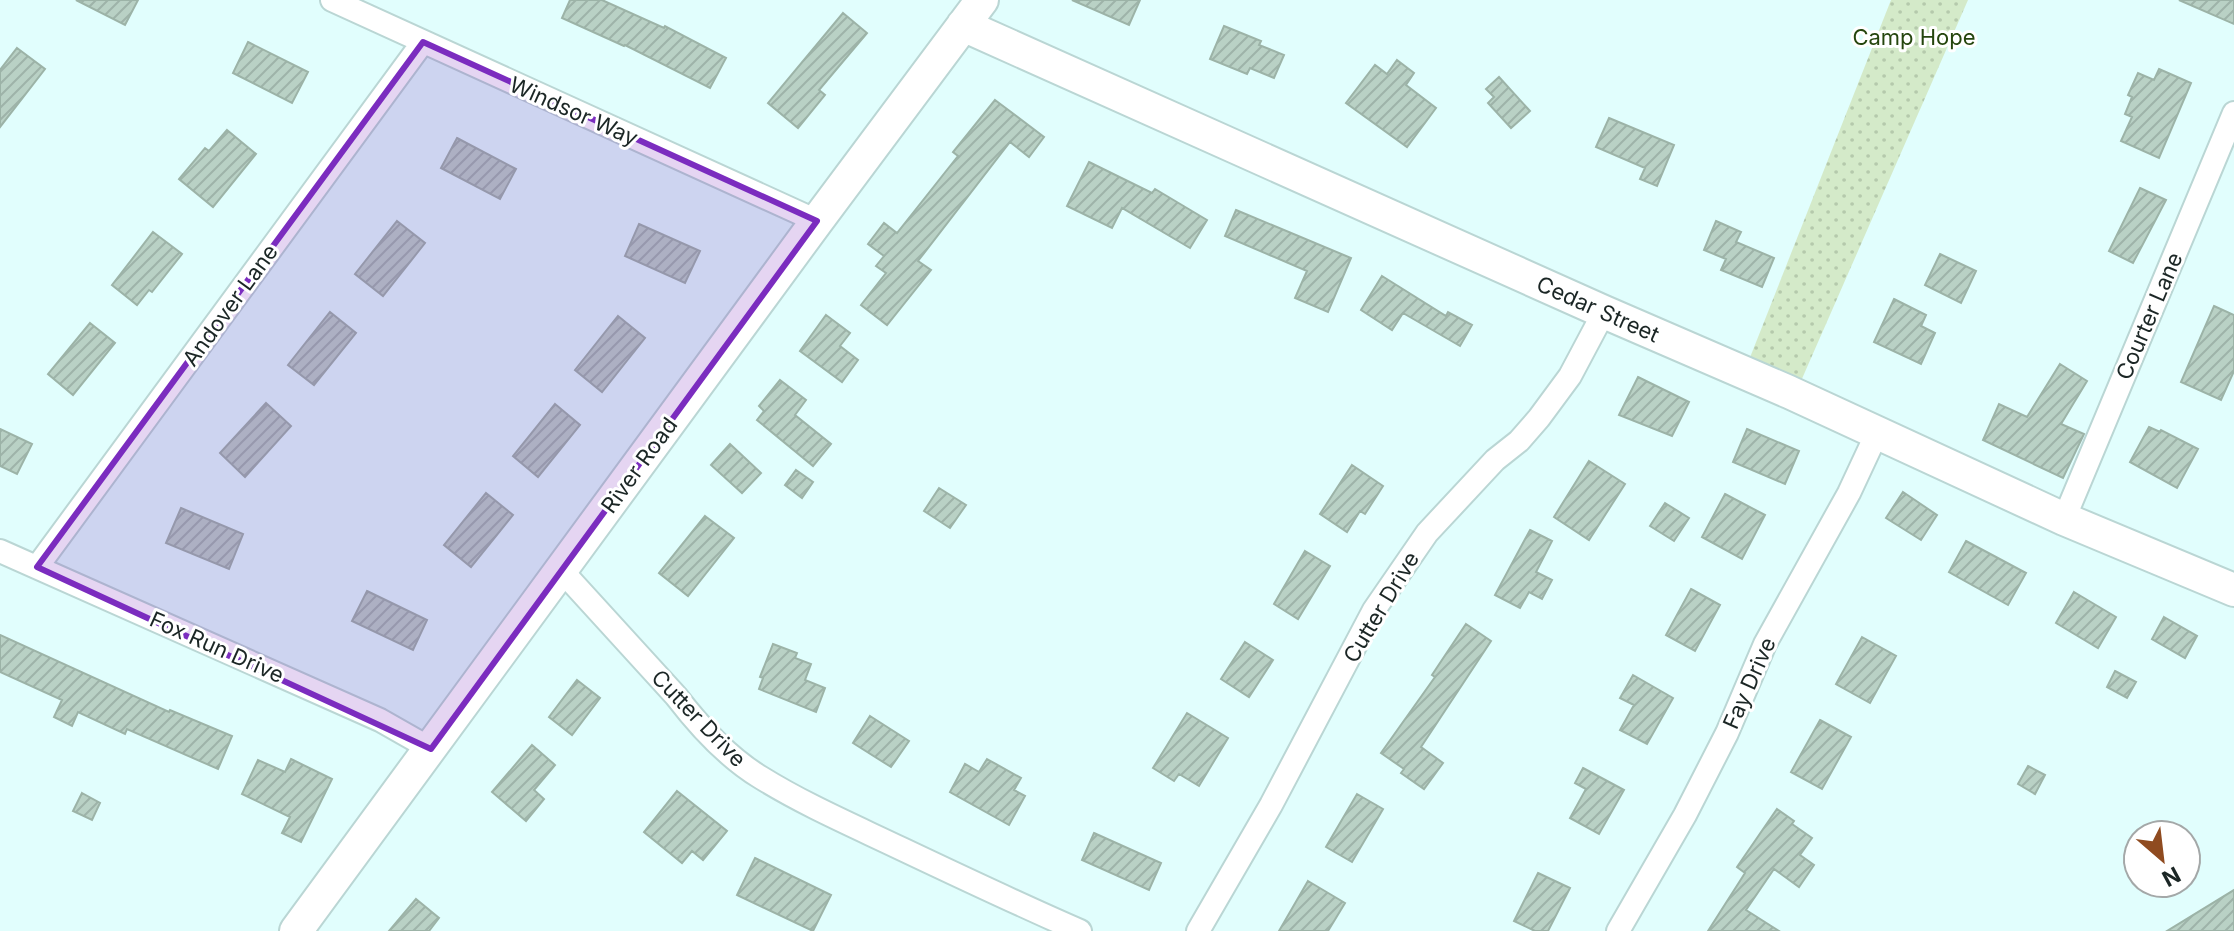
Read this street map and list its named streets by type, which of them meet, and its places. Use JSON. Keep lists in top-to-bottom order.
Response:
{
  "streets": {
    "street": [
      "Windsor Way",
      "Andover Lane",
      "Cedar Street",
      "Courter Lane",
      "River Road",
      "Cutter Drive",
      "Fox Run Drive",
      "Fay Drive"
    ]
  },
  "crossings": [
    ["Windsor Way", "Andover Lane"],
    ["Windsor Way", "River Road"],
    ["Andover Lane", "Fox Run Drive"],
    ["Cedar Street", "Courter Lane"],
    ["Cedar Street", "River Road"],
    ["Cedar Street", "Cutter Drive"],
    ["Cedar Street", "Fay Drive"],
    ["River Road", "Cutter Drive"],
    ["River Road", "Fox Run Drive"]
  ],
  "parks": ["Camp Hope"],
  "north": "bottom right"
}
